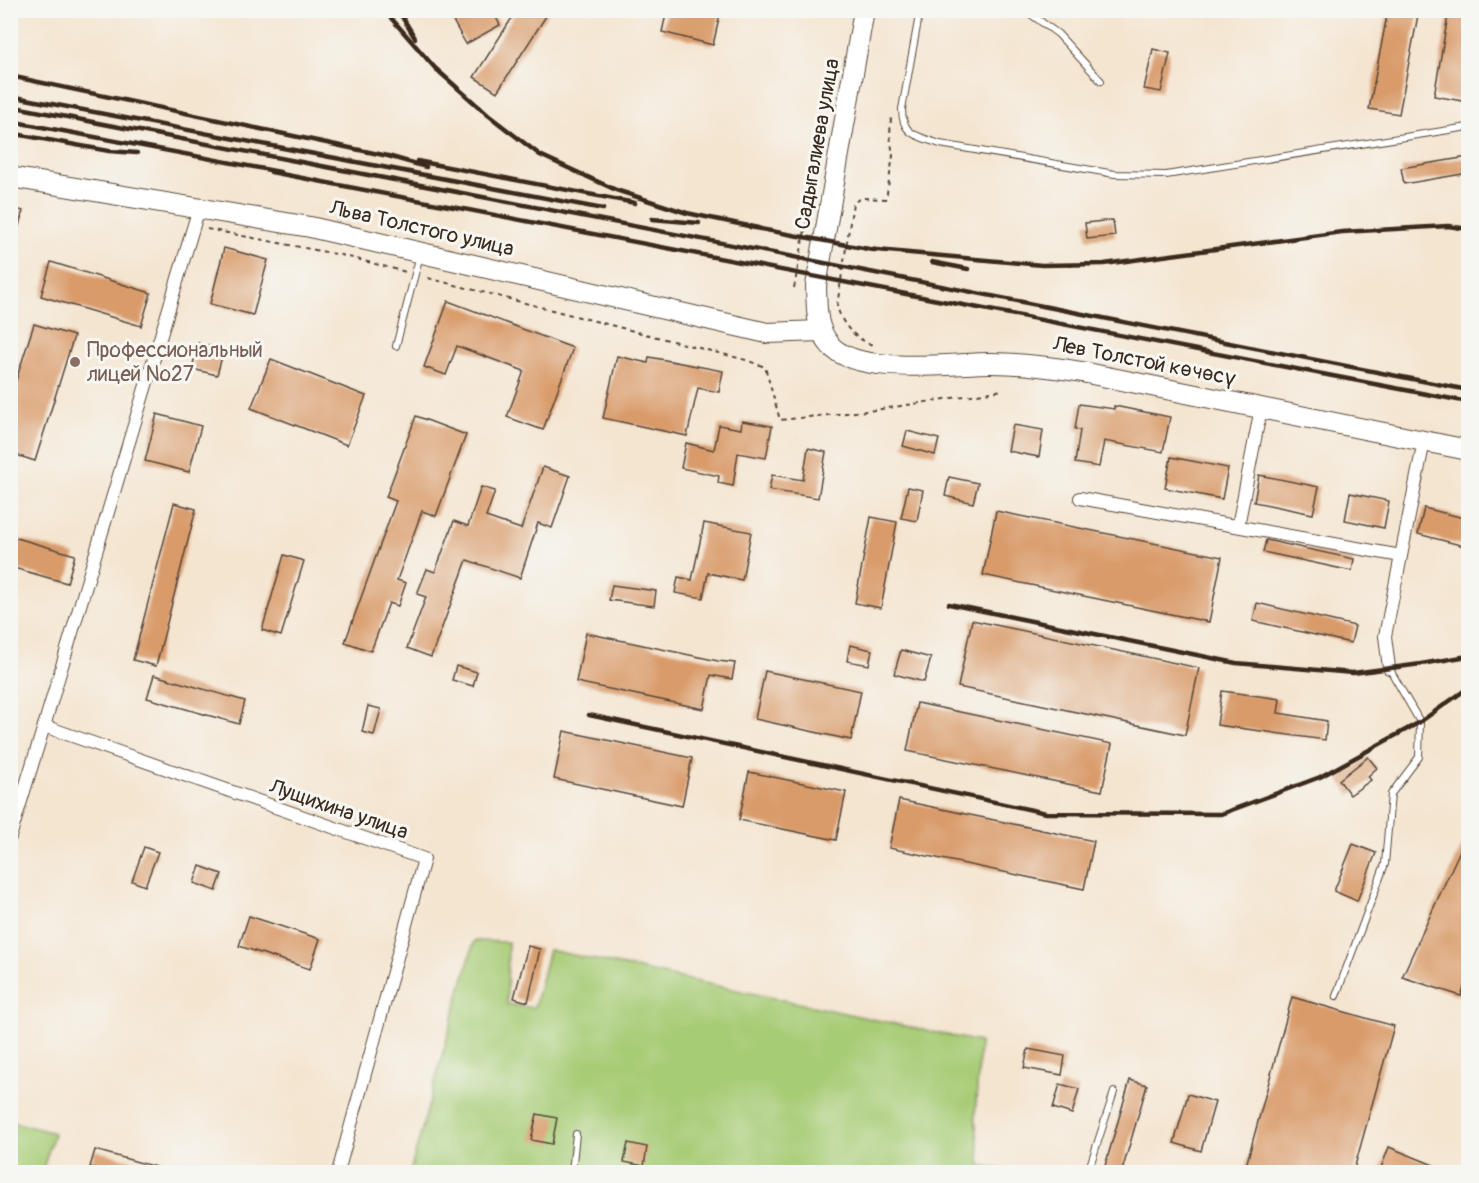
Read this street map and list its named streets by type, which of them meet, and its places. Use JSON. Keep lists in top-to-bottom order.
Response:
{
  "streets": {
    "main road": ["Садыгалиева улица", "Льва Толстого улица", "Лев Толстой көчөсү"],
    "street": ["Лущихина улица"]
  },
  "crossings": [
    ["Садыгалиева улица", "Льва Толстого улица"],
    ["Садыгалиева улица", "Лев Толстой көчөсү"],
    ["Льва Толстого улица", "Лев Толстой көчөсү"]
  ],
  "places": ["Профессиональный лицей №27"]
}
